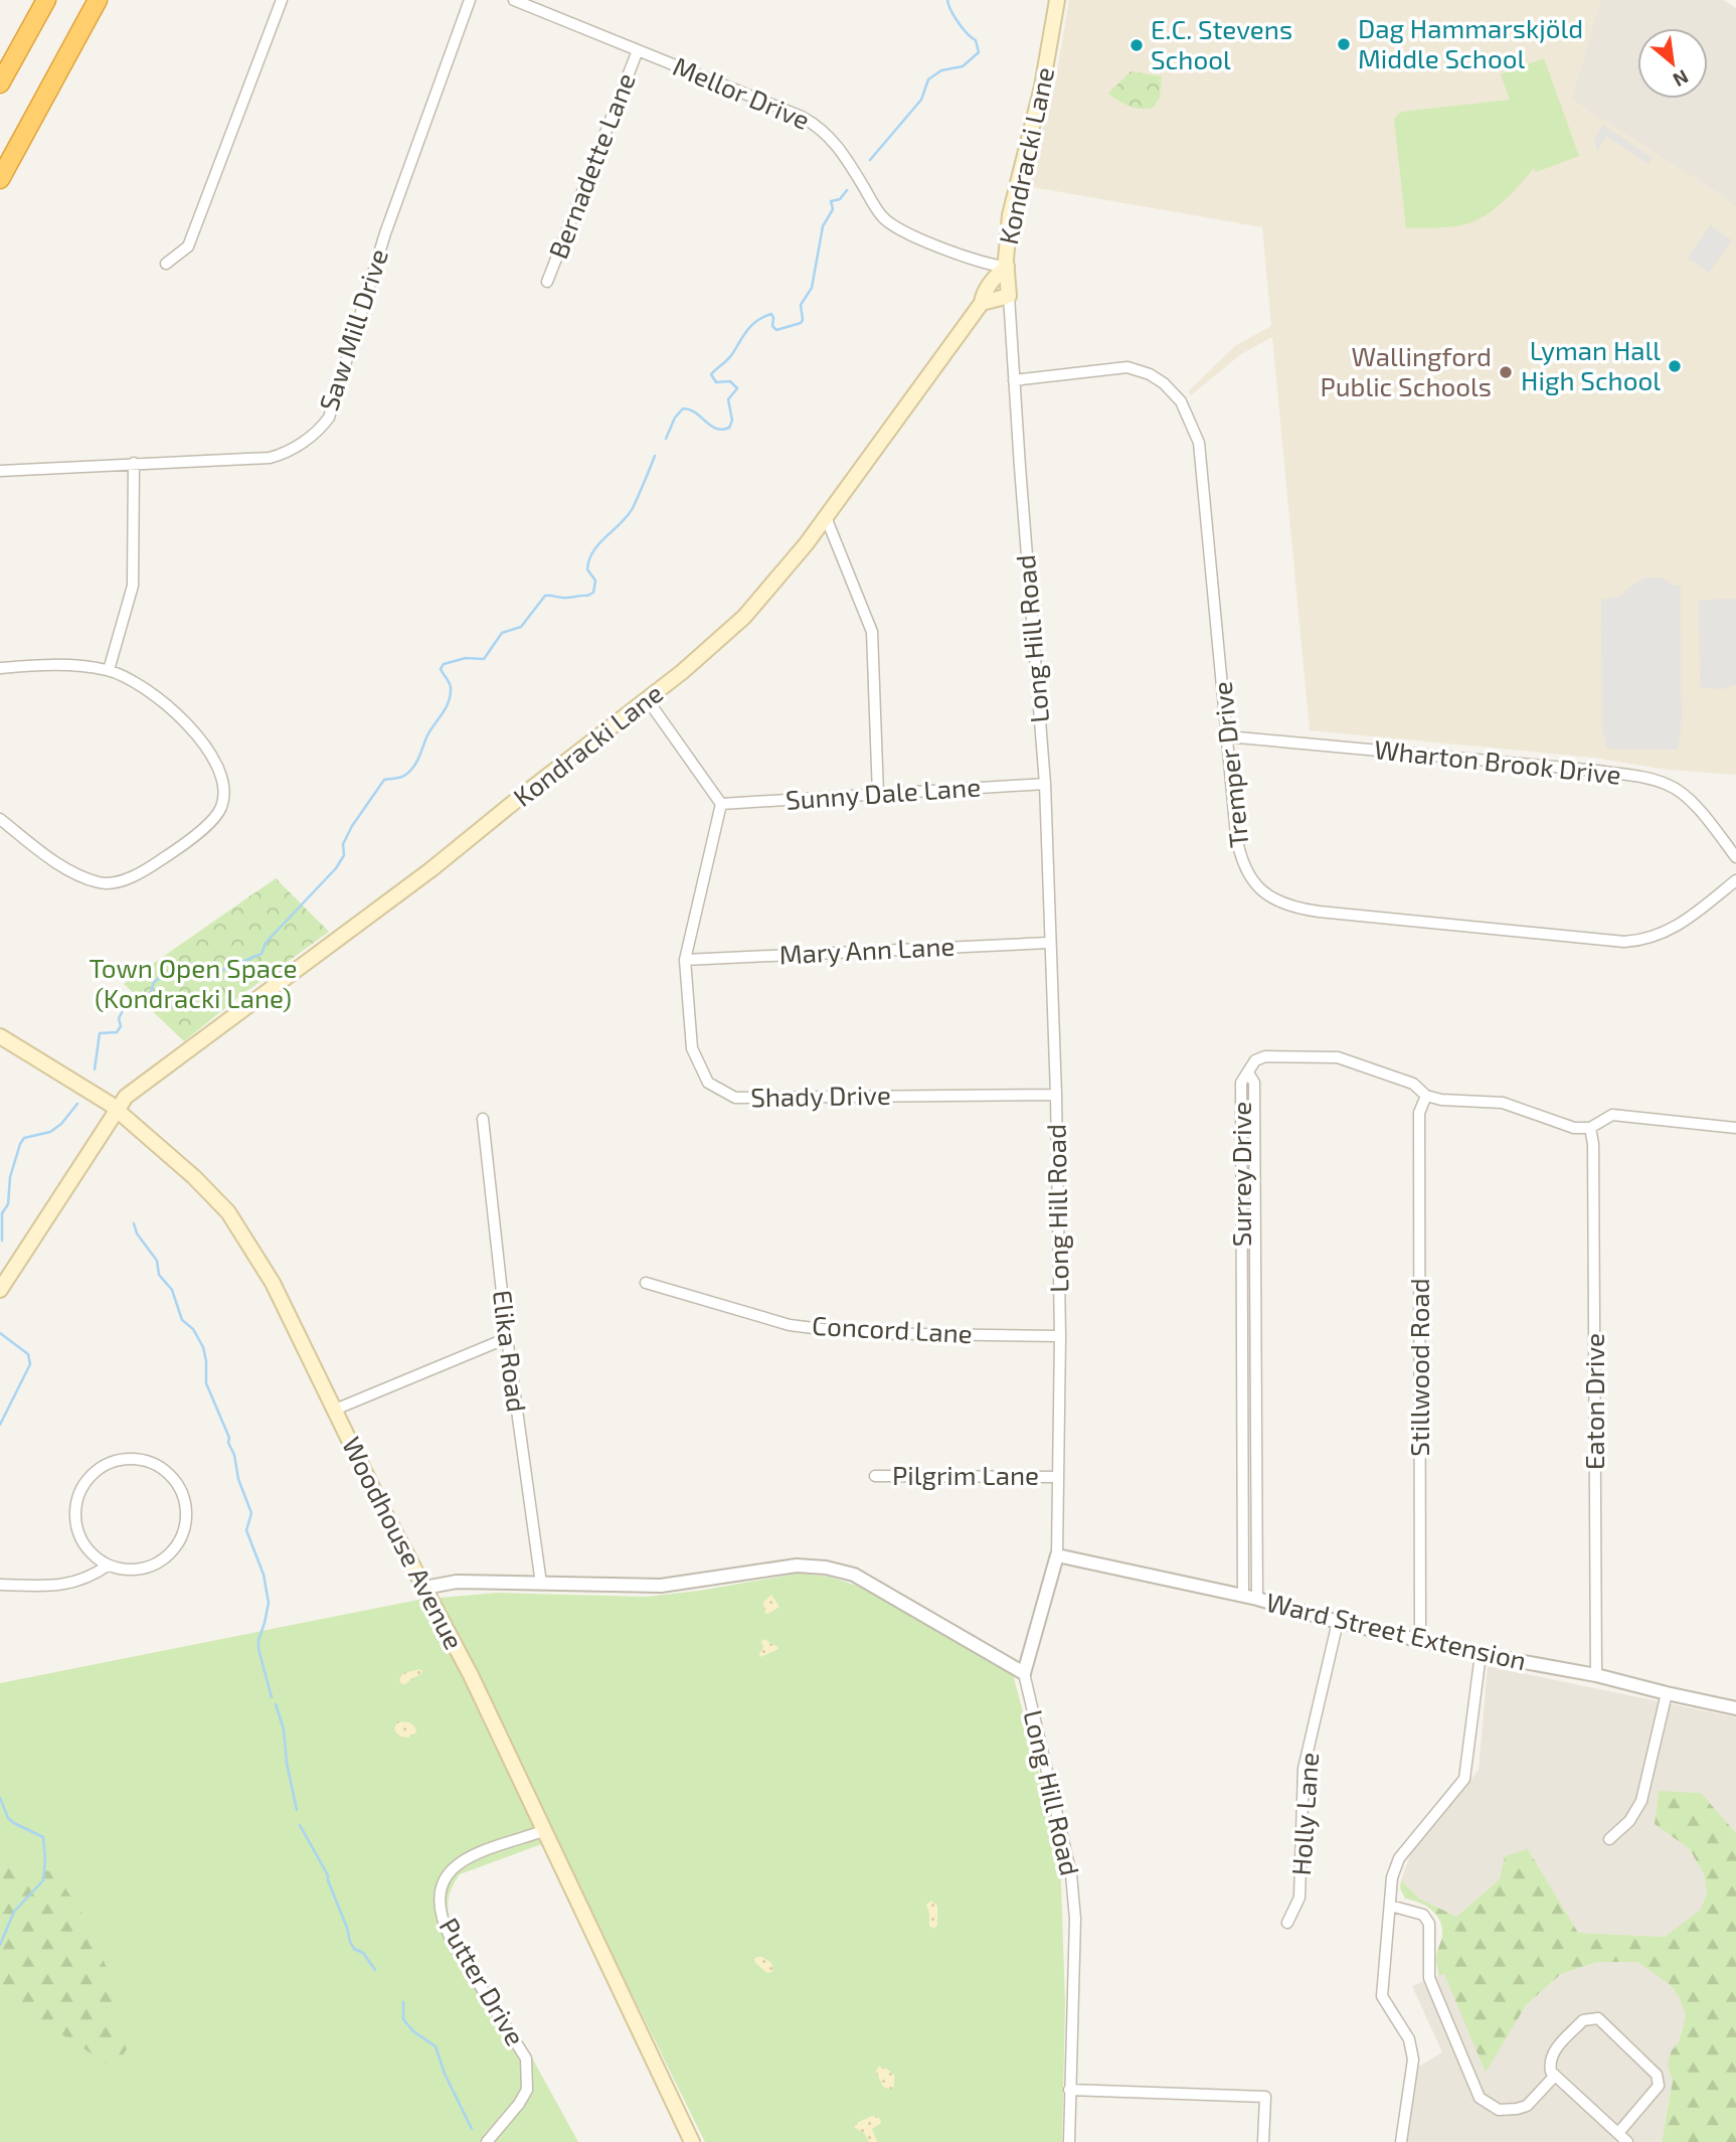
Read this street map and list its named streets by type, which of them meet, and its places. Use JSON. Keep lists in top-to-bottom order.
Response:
{
  "streets": {
    "main road": ["Kondracki Lane", "Long Hill Road", "Woodhouse Avenue"],
    "street": [
      "Mellor Drive",
      "Bernadette Lane",
      "Saw Mill Drive",
      "Wharton Brook Drive",
      "Tremper Drive",
      "Sunny Dale Lane",
      "Mary Ann Lane",
      "Shady Drive",
      "Surrey Drive",
      "Concord Lane",
      "Elika Road",
      "Stillwood Road",
      "Eaton Drive",
      "Pilgrim Lane",
      "Ward Street Extension",
      "Holly Lane",
      "Putter Drive"
    ]
  },
  "crossings": [
    ["Mellor Drive", "Kondracki Lane"],
    ["Mellor Drive", "Bernadette Lane"],
    ["Mellor Drive", "Long Hill Road"],
    ["Kondracki Lane", "Long Hill Road"],
    ["Kondracki Lane", "Woodhouse Avenue"],
    ["Long Hill Road", "Tremper Drive"],
    ["Long Hill Road", "Sunny Dale Lane"],
    ["Long Hill Road", "Mary Ann Lane"],
    ["Long Hill Road", "Shady Drive"],
    ["Long Hill Road", "Concord Lane"],
    ["Long Hill Road", "Pilgrim Lane"],
    ["Long Hill Road", "Ward Street Extension"],
    ["Wharton Brook Drive", "Tremper Drive"],
    ["Sunny Dale Lane", "Shady Drive"],
    ["Mary Ann Lane", "Shady Drive"],
    ["Surrey Drive", "Ward Street Extension"],
    ["Stillwood Road", "Ward Street Extension"],
    ["Eaton Drive", "Ward Street Extension"],
    ["Woodhouse Avenue", "Putter Drive"],
    ["Ward Street Extension", "Holly Lane"]
  ],
  "parks": ["Town Open Space (Kondracki Lane)"],
  "places": [
    "Dag Hammarskjöld Middle School",
    "E.C. Stevens School",
    "Lyman Hall High School",
    "Wallingford Public Schools"
  ],
  "north": "bottom right"
}
